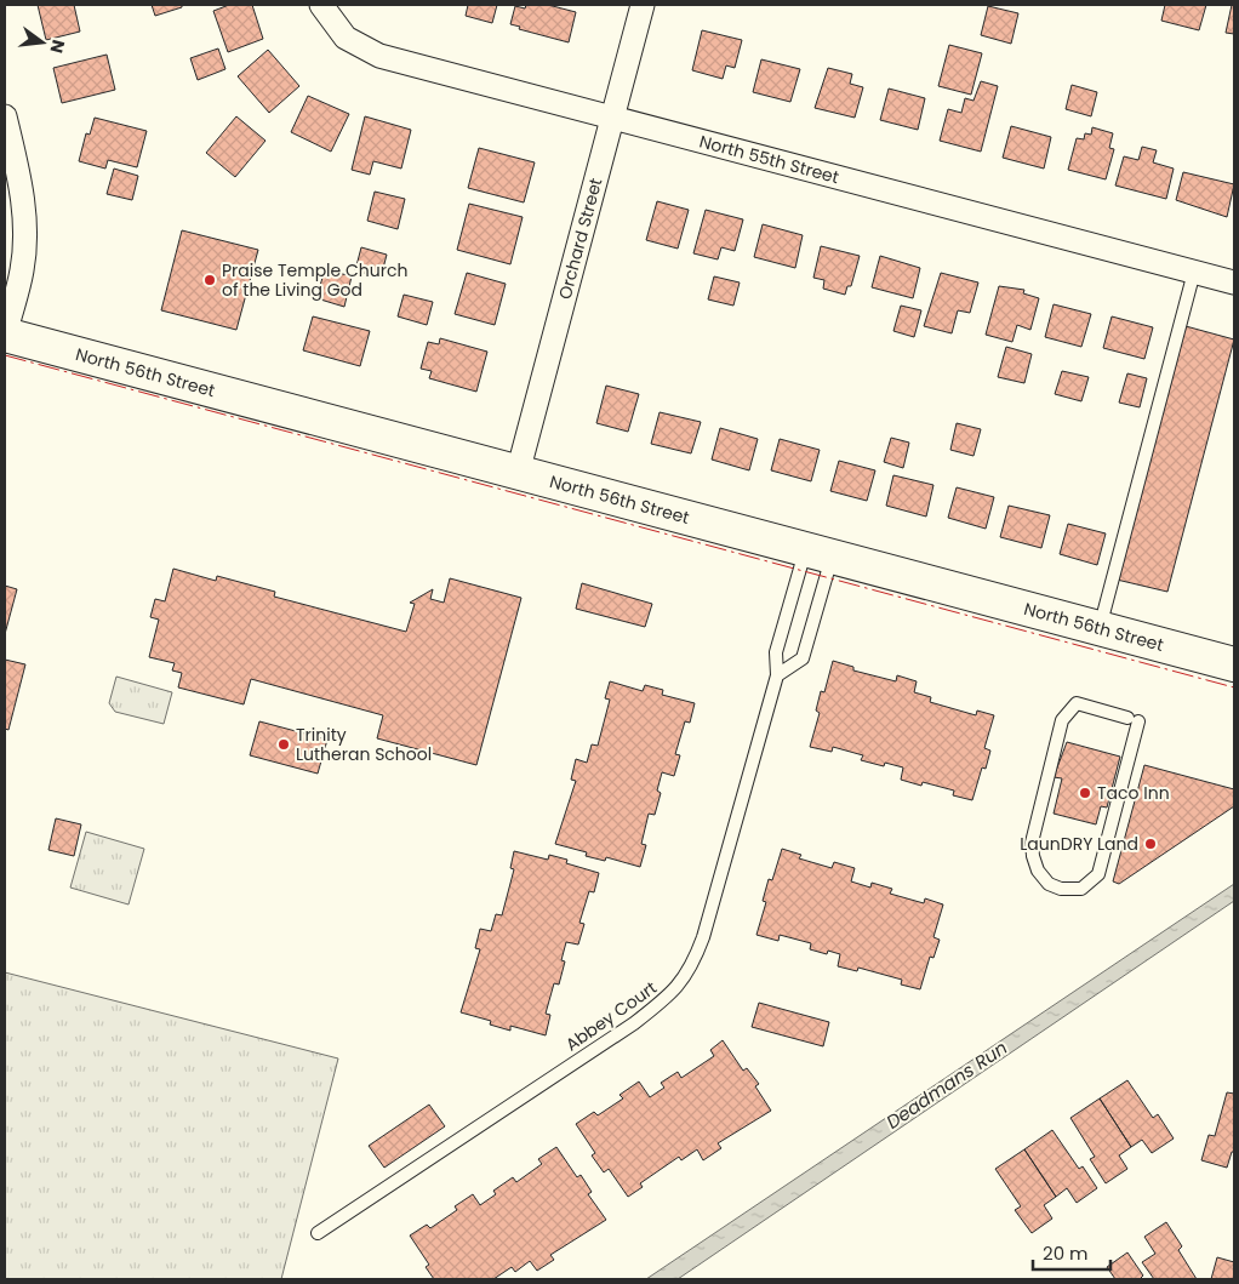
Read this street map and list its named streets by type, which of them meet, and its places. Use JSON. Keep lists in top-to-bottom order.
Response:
{
  "streets": {
    "main road": ["North 56th Street"],
    "street": ["North 55th Street", "Orchard Street"],
    "lane": ["Abbey Court"]
  },
  "crossings": [
    ["North 55th Street", "Orchard Street"],
    ["Orchard Street", "North 56th Street"],
    ["North 56th Street", "Abbey Court"]
  ],
  "water": ["Deadmans Run"],
  "places": [
    "Praise Temple Church of the Living God",
    "Trinity Lutheran School",
    "Taco Inn",
    "LaunDRY Land"
  ],
  "scale_bar": "20 m",
  "north": "right"
}
